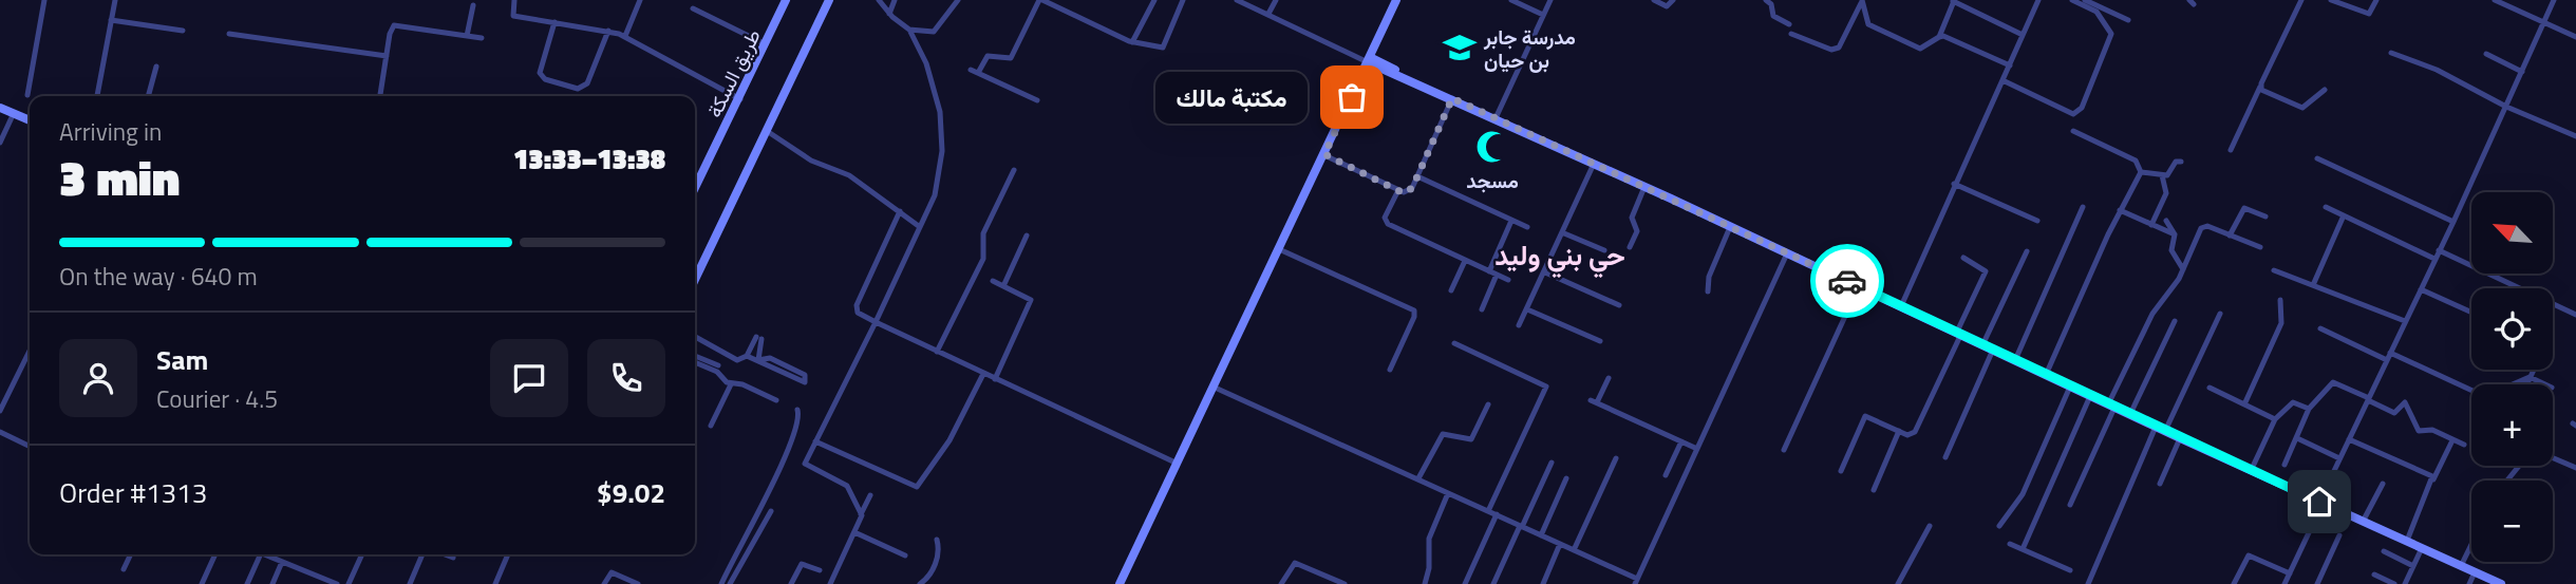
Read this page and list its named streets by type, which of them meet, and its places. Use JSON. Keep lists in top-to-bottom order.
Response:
{
  "streets": {
    "main road": ["طريق السكة"]
  },
  "districts": ["حي بني وليد"],
  "places": {
    "school or university": ["مدرسة جابر بن حيان"],
    "other": ["مكتبة مالك"],
    "mosque": ["مسجد"]
  },
  "north": "top left",
  "page": {
    "bubble": "مكتبة مالك",
    "heading": ["3 min", "Arriving in", "13:33–13:38"],
    "panel": [
      "Sam",
      "Courier · 4.5",
      "Order #1313",
      "$9.02"
    ],
    "map_buttons": ["+", "−"],
    "bar": "On the way · 640 m"
  }
}
